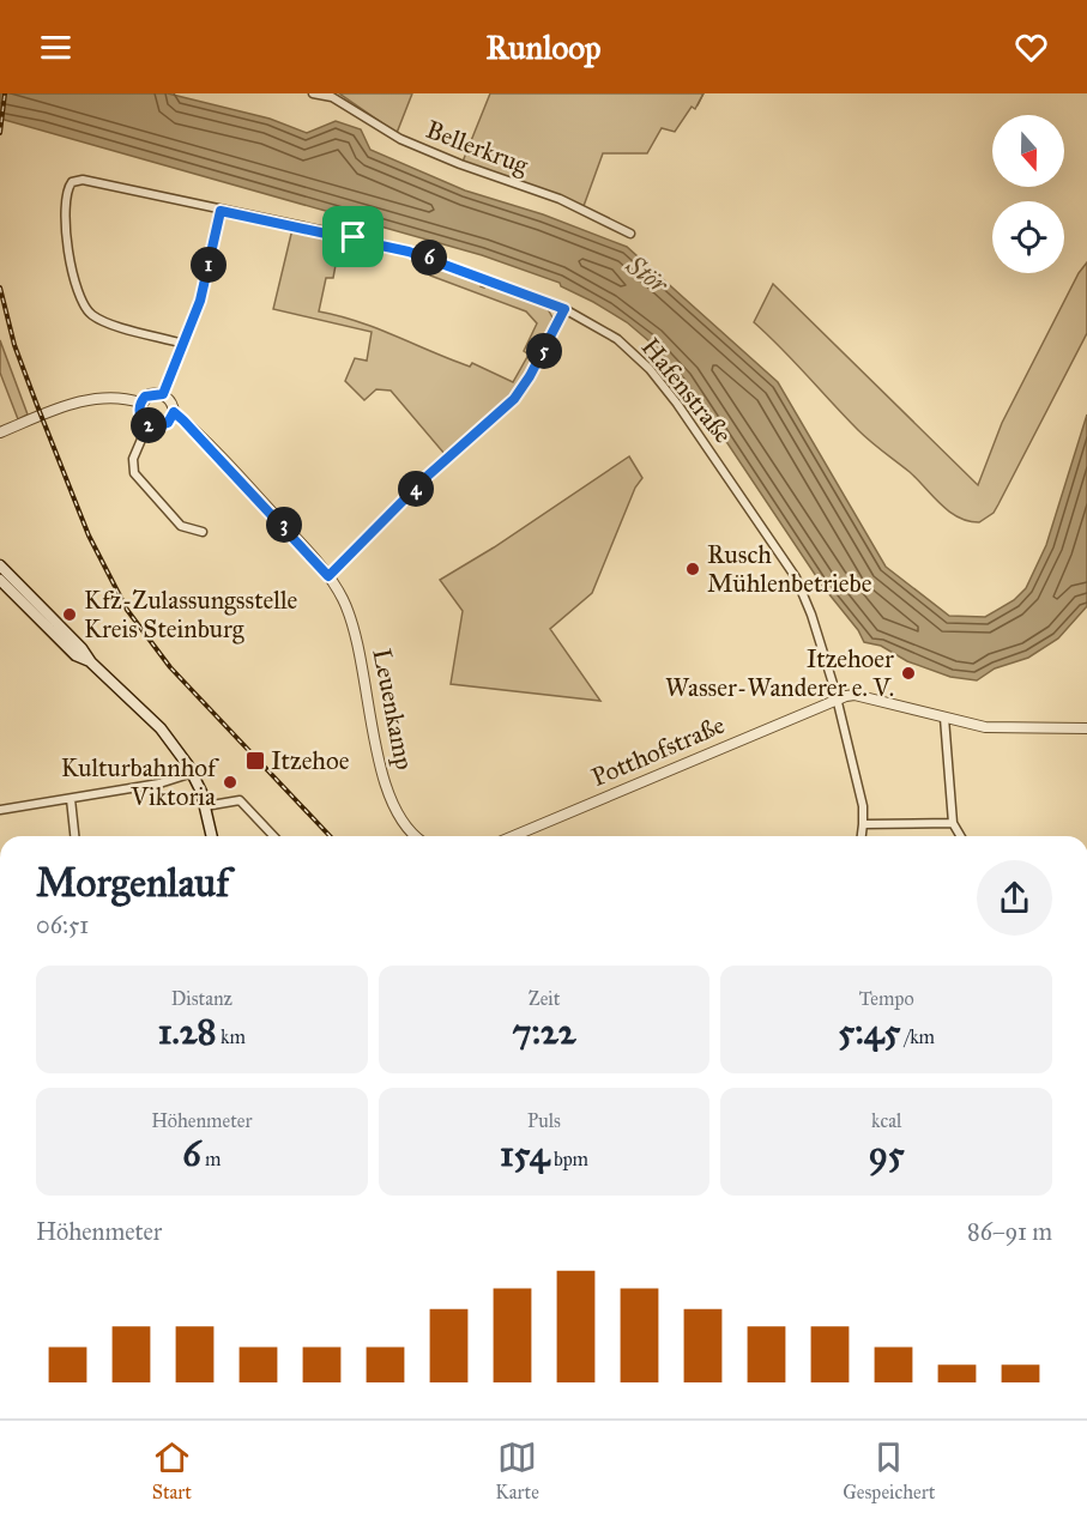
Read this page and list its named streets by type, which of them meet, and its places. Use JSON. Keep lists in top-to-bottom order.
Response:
{
  "streets": {
    "street": [
      "Bellerkrug",
      "Hafenstraße",
      "Leuenkamp",
      "Potthofstraße"
    ]
  },
  "crossings": [
    ["Hafenstraße", "Potthofstraße"]
  ],
  "water": ["Stör"],
  "places": {
    "other": [
      "Rusch Mühlenbetriebe",
      "Kfz-Zulassungsstelle Kreis Steinburg",
      "Itzehoer Wasser-Wanderer e. V.",
      "Kulturbahnhof Viktoria"
    ],
    "transit": ["Itzehoe"]
  },
  "north": "bottom",
  "page": {
    "header": "Runloop",
    "pins": [
      "6",
      "1",
      "5",
      "2",
      "4",
      "3"
    ],
    "heading": ["Morgenlauf", "06:51"],
    "stats": [
      ["Distanz", "1.28 km"],
      ["Zeit", "7:22"],
      ["Tempo", "5:45 /km"],
      ["Höhenmeter", "6 m"],
      ["Puls", "154 bpm"],
      ["kcal", "95"]
    ],
    "chart": ["Höhenmeter", "86–91 m"],
    "tabs": ["Start", "Karte", "Gespeichert"]
  }
}
